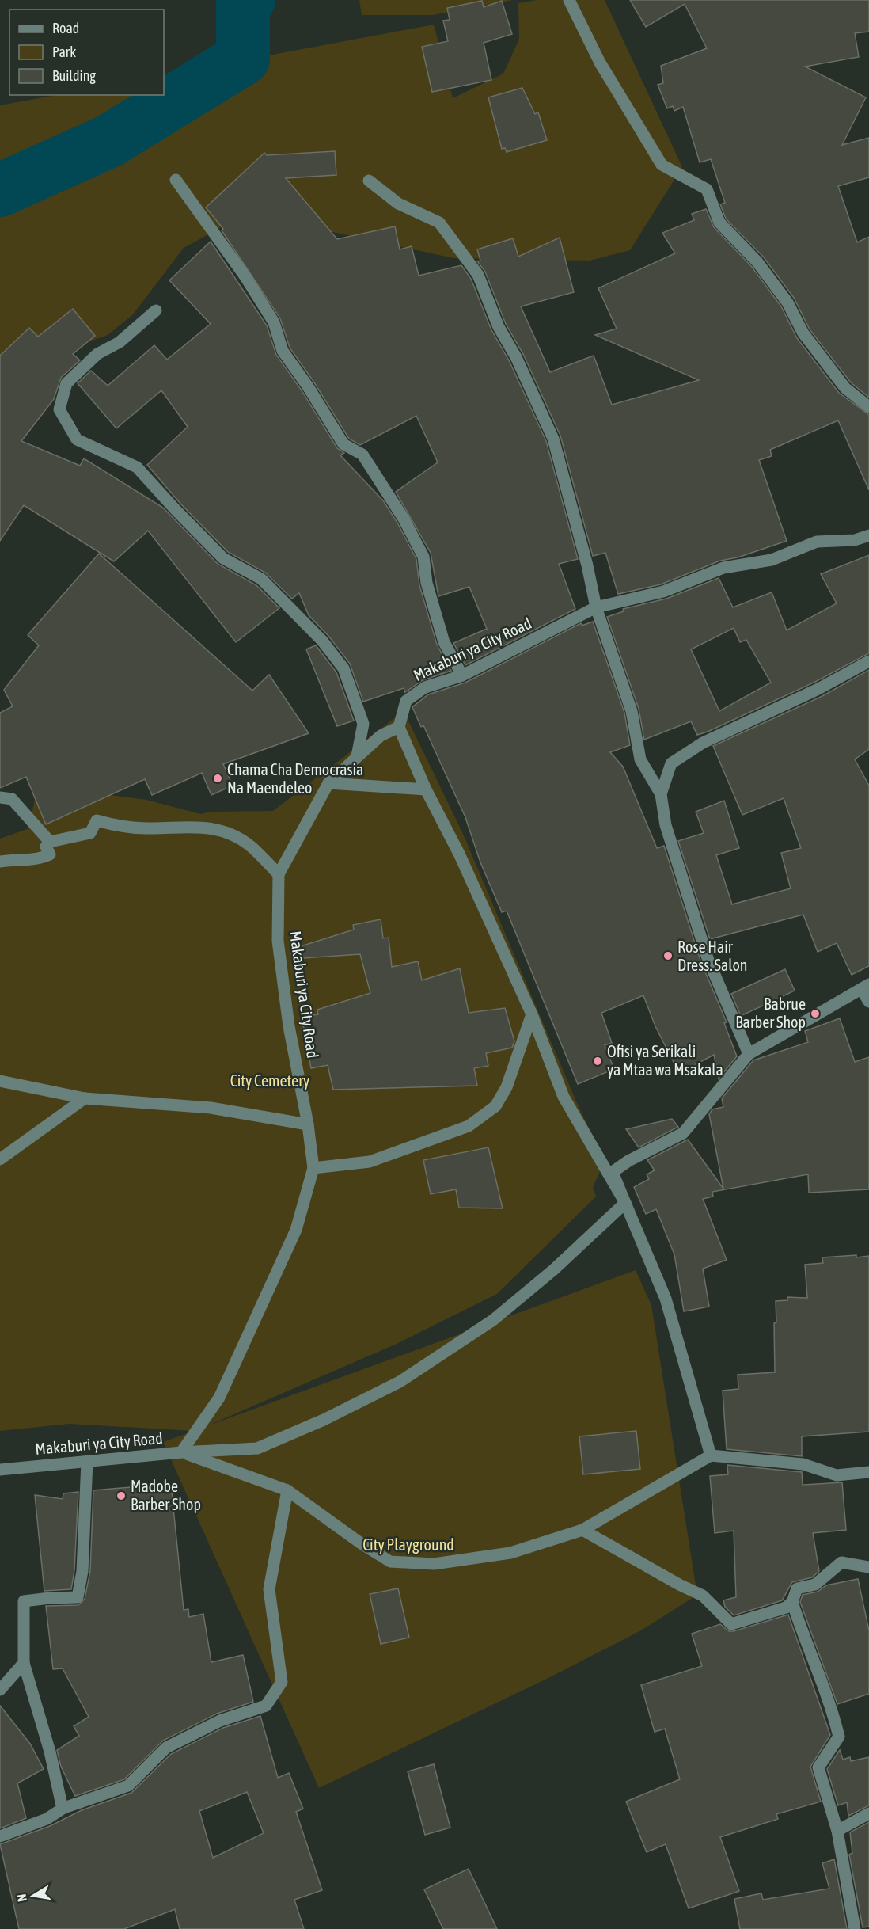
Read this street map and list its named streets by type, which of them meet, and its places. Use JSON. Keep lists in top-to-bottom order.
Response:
{
  "streets": {
    "street": ["Makaburi ya City Road"]
  },
  "parks": ["City Cemetery", "City Playground"],
  "places": [
    "Chama Cha Democrasia Na Maendeleo",
    "Rose Hair Dress. Salon",
    "Babrue Barber Shop",
    "Ofisi ya Serikali ya Mtaa wa Msakala",
    "Madobe Barber Shop"
  ],
  "legend": ["Road", "Park", "Building"],
  "north": "left"
}
